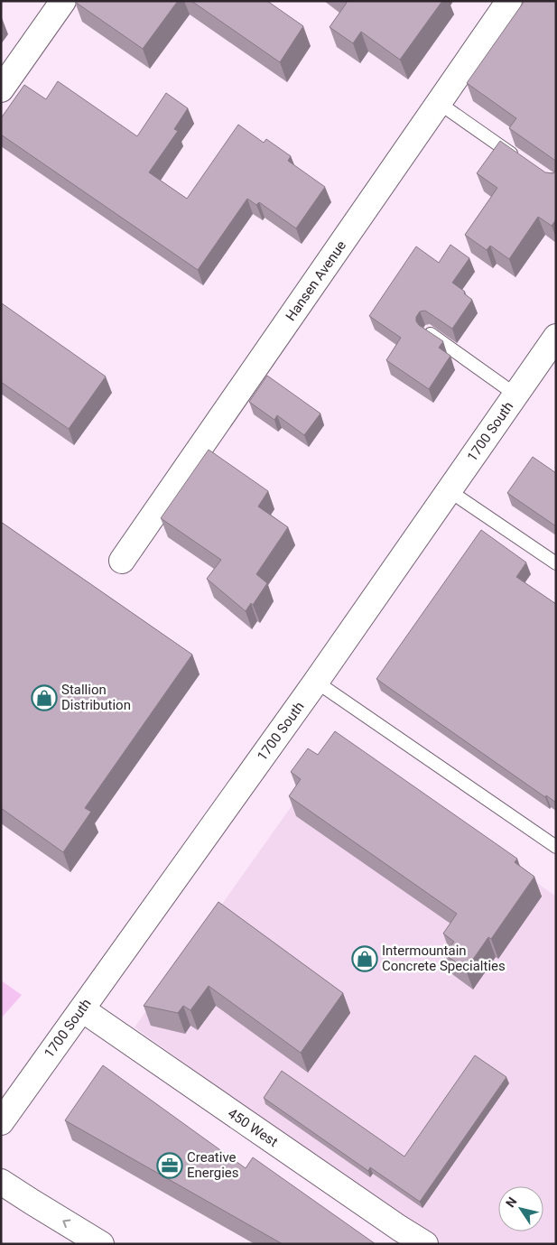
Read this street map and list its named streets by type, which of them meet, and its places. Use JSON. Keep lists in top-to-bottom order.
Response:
{
  "streets": {
    "main road": ["Hansen Avenue", "1700 South", "450 West"]
  },
  "crossings": [
    ["1700 South", "450 West"]
  ],
  "places": {
    "shop": ["Stallion Distribution", "Intermountain Concrete Specialties"],
    "office": ["Creative Energies"]
  },
  "north": "top left"
}
